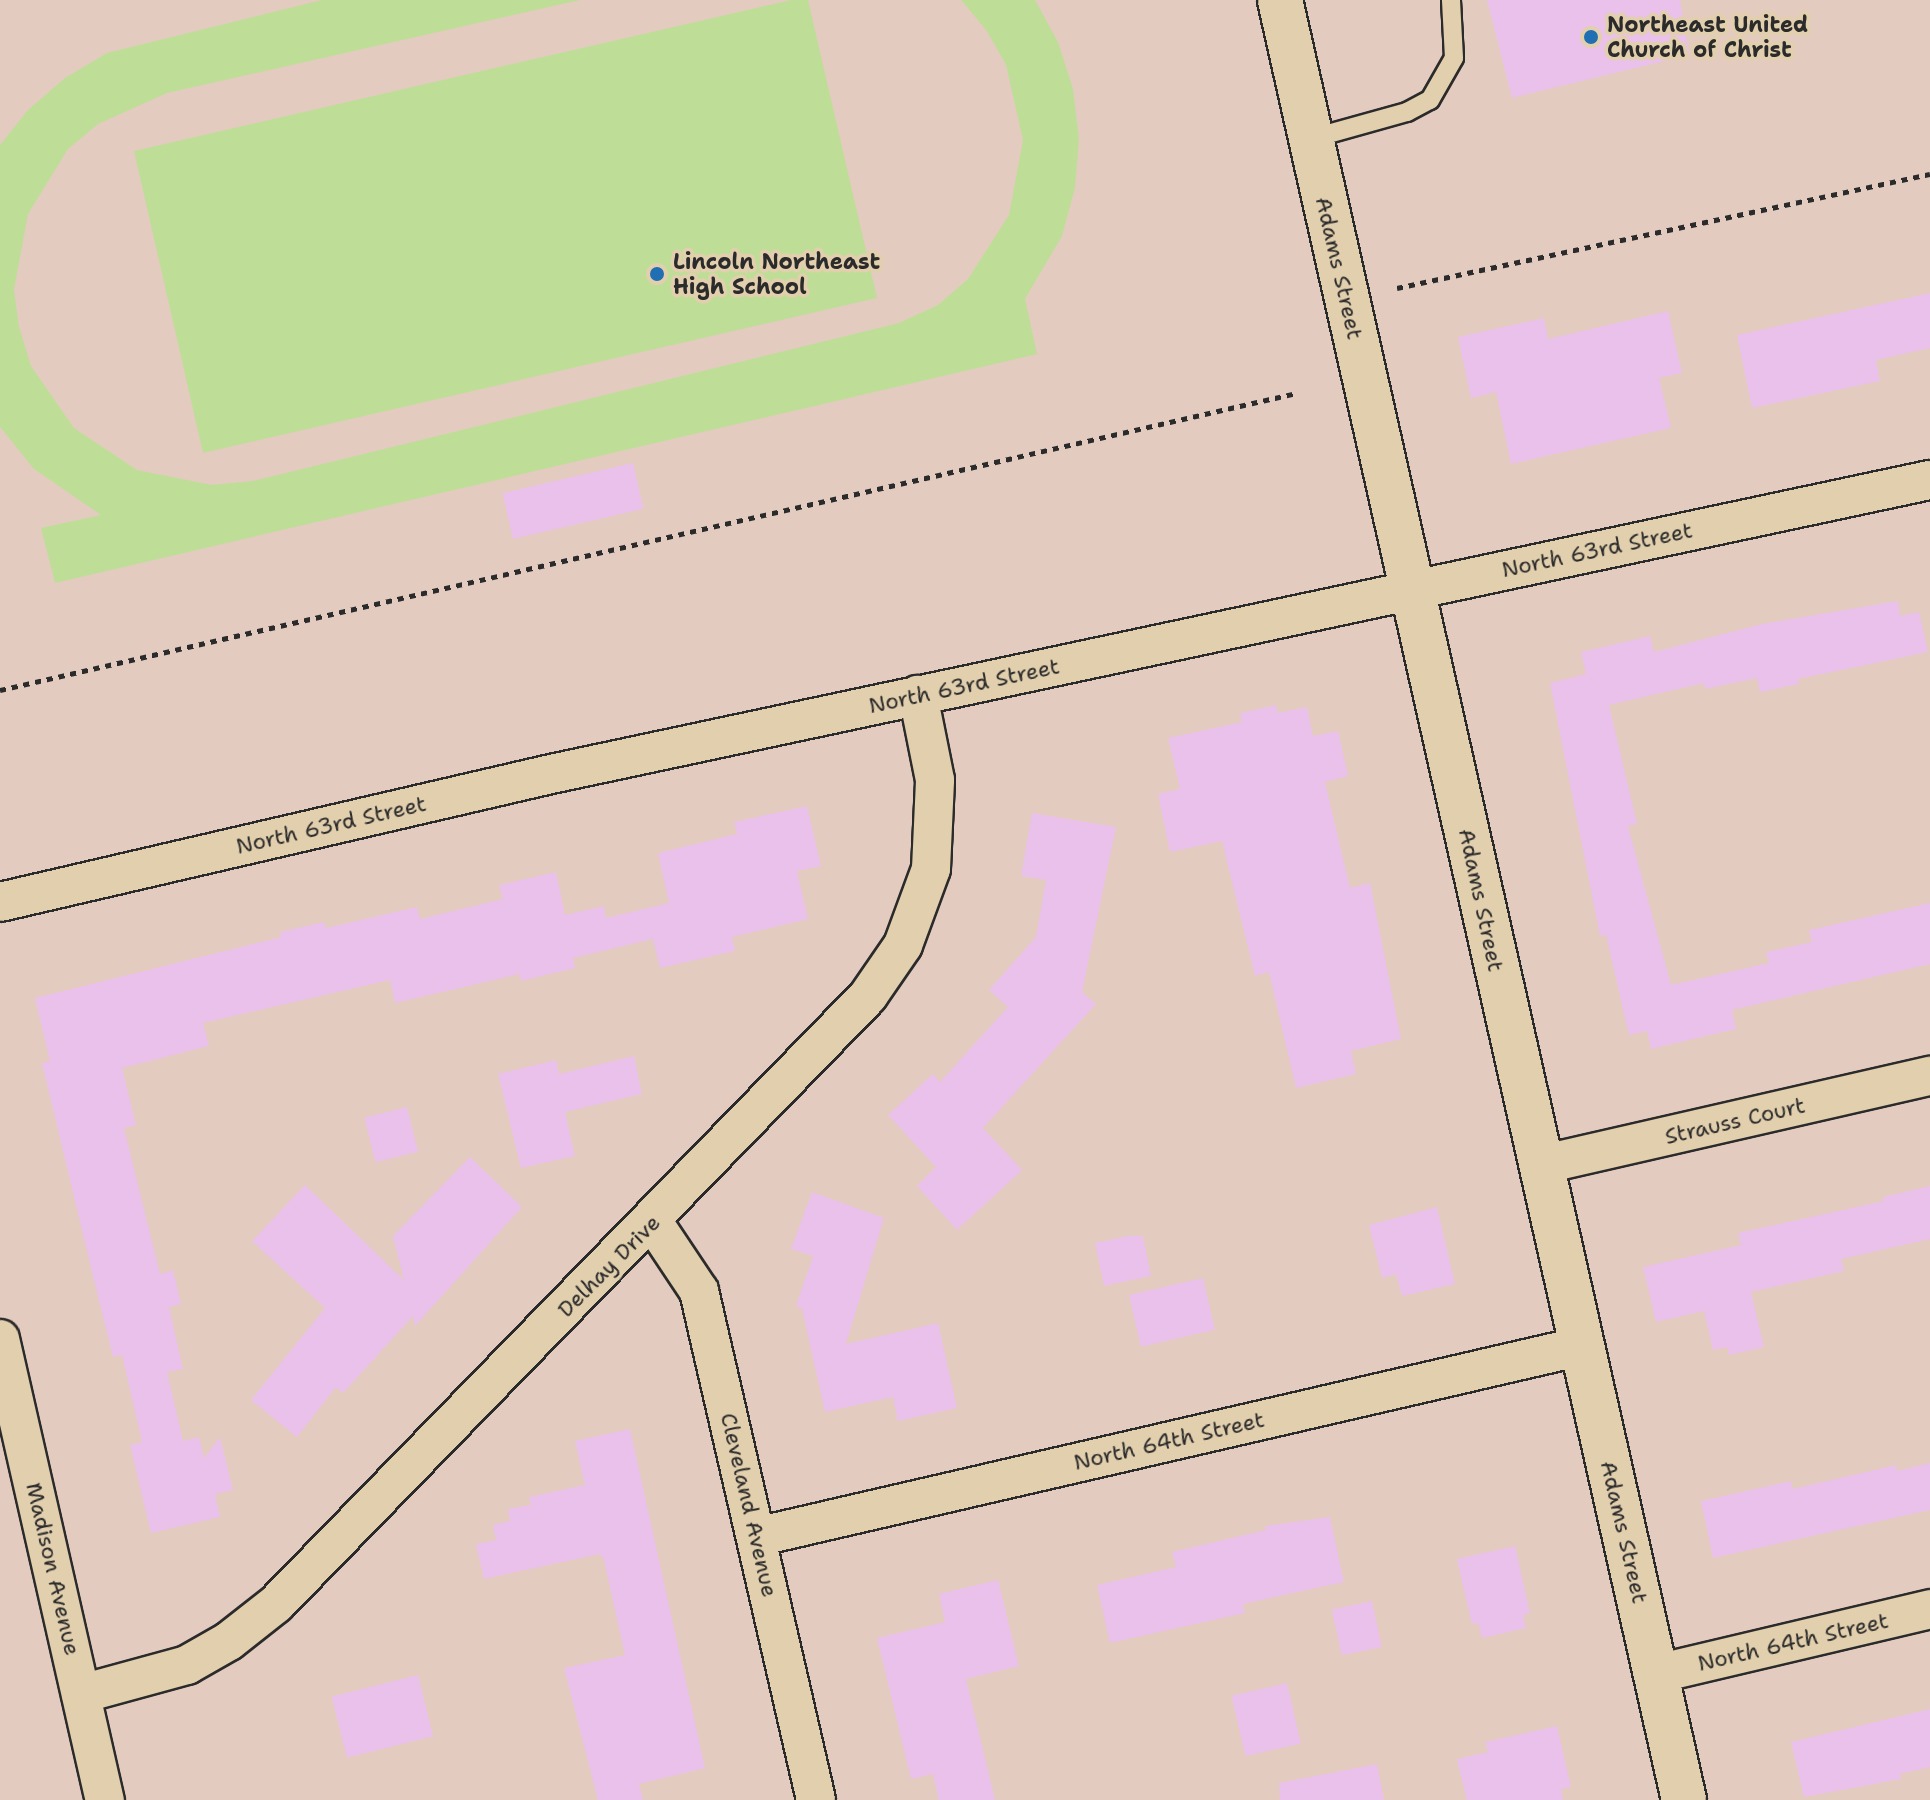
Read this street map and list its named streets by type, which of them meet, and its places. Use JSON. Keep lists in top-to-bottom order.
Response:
{
  "streets": {
    "main road": ["Adams Street"],
    "street": [
      "North 63rd Street",
      "Strauss Court",
      "Delhay Drive",
      "North 64th Street",
      "Cleveland Avenue",
      "Madison Avenue"
    ]
  },
  "crossings": [
    ["Adams Street", "North 63rd Street"],
    ["Adams Street", "Strauss Court"],
    ["Adams Street", "North 64th Street"],
    ["North 63rd Street", "Delhay Drive"],
    ["Delhay Drive", "Cleveland Avenue"],
    ["Delhay Drive", "Madison Avenue"],
    ["North 64th Street", "Cleveland Avenue"]
  ],
  "places": ["Northeast United Church of Christ", "Lincoln Northeast High School"]
}
